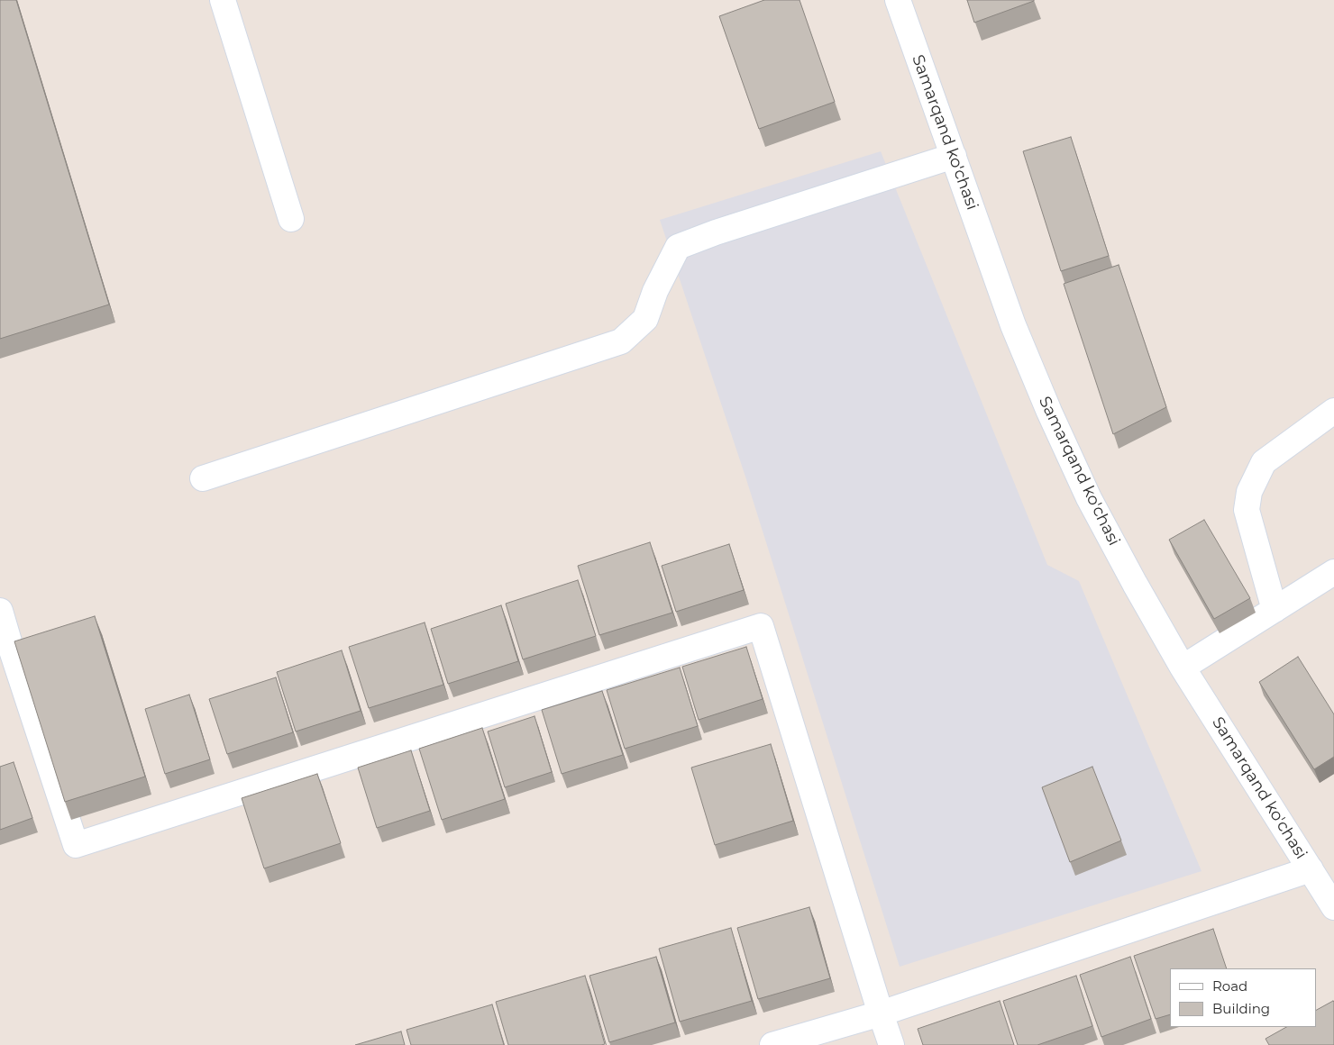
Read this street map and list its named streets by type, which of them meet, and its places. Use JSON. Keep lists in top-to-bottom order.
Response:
{
  "streets": {
    "street": ["Samarqand ko'chasi"]
  },
  "legend": ["Road", "Building"]
}
